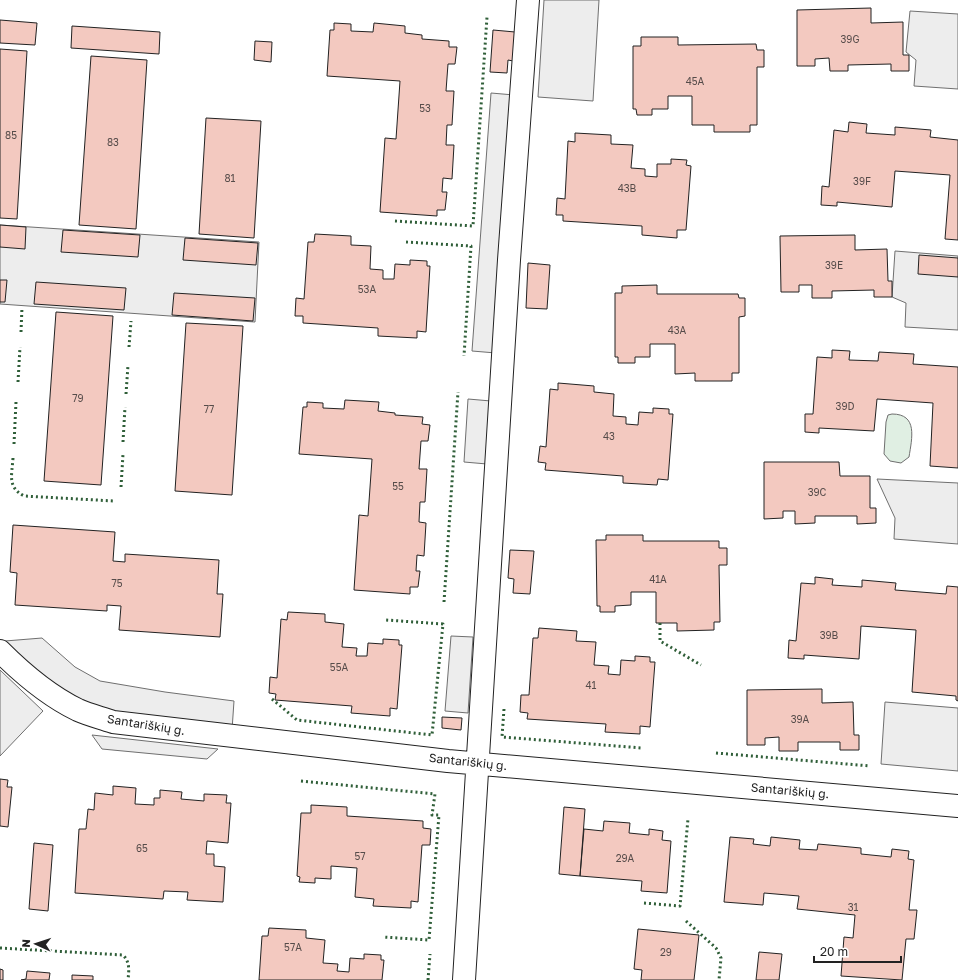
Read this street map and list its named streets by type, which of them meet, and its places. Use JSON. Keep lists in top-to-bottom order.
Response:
{
  "streets": {
    "street": ["Santariškių g."]
  },
  "house_numbers": [
    "39G",
    "45A",
    "53",
    "85",
    "83",
    "81",
    "39F",
    "43B",
    "39E",
    "53A",
    "43A",
    "79",
    "39D",
    "77",
    "43",
    "55",
    "39C",
    "41A",
    "75",
    "39B",
    "55A",
    "41",
    "39A",
    "65",
    "57",
    "29A",
    "31",
    "57A",
    "29"
  ],
  "scale_bar": "20 m",
  "north": "left"
}
